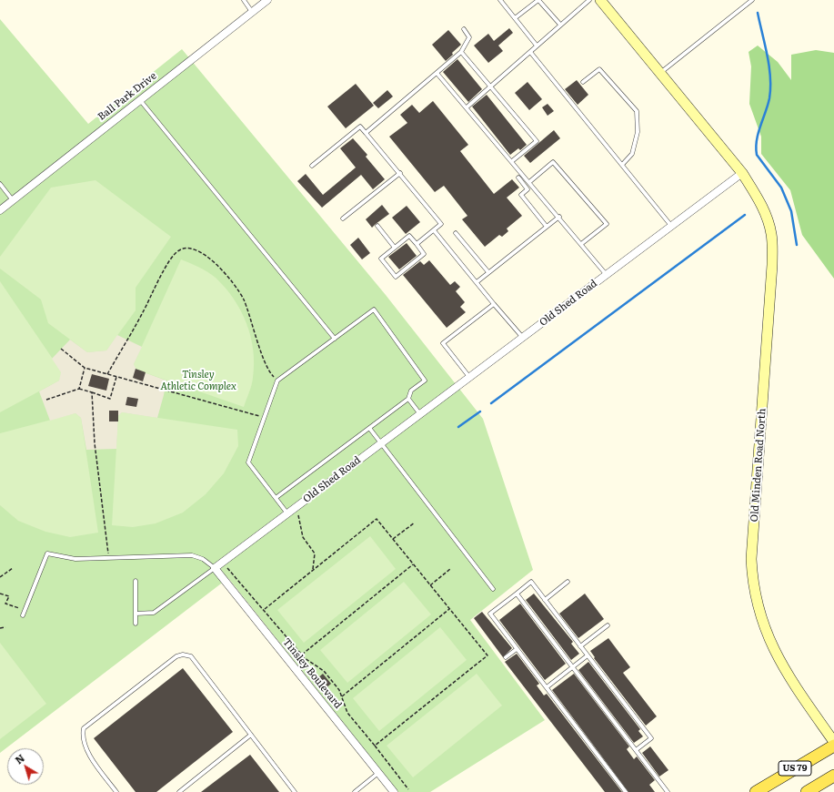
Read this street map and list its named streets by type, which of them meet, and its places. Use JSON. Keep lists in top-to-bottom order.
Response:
{
  "streets": {
    "main road": ["US 79"],
    "street": [
      "Ball Park Drive",
      "Old Shed Road",
      "Old Minden Road North",
      "Tinsley Boulevard"
    ]
  },
  "crossings": [
    ["Old Shed Road", "Old Minden Road North"],
    ["Old Shed Road", "Tinsley Boulevard"]
  ],
  "parks": ["Tinsley Athletic Complex"],
  "north": "top left"
}
